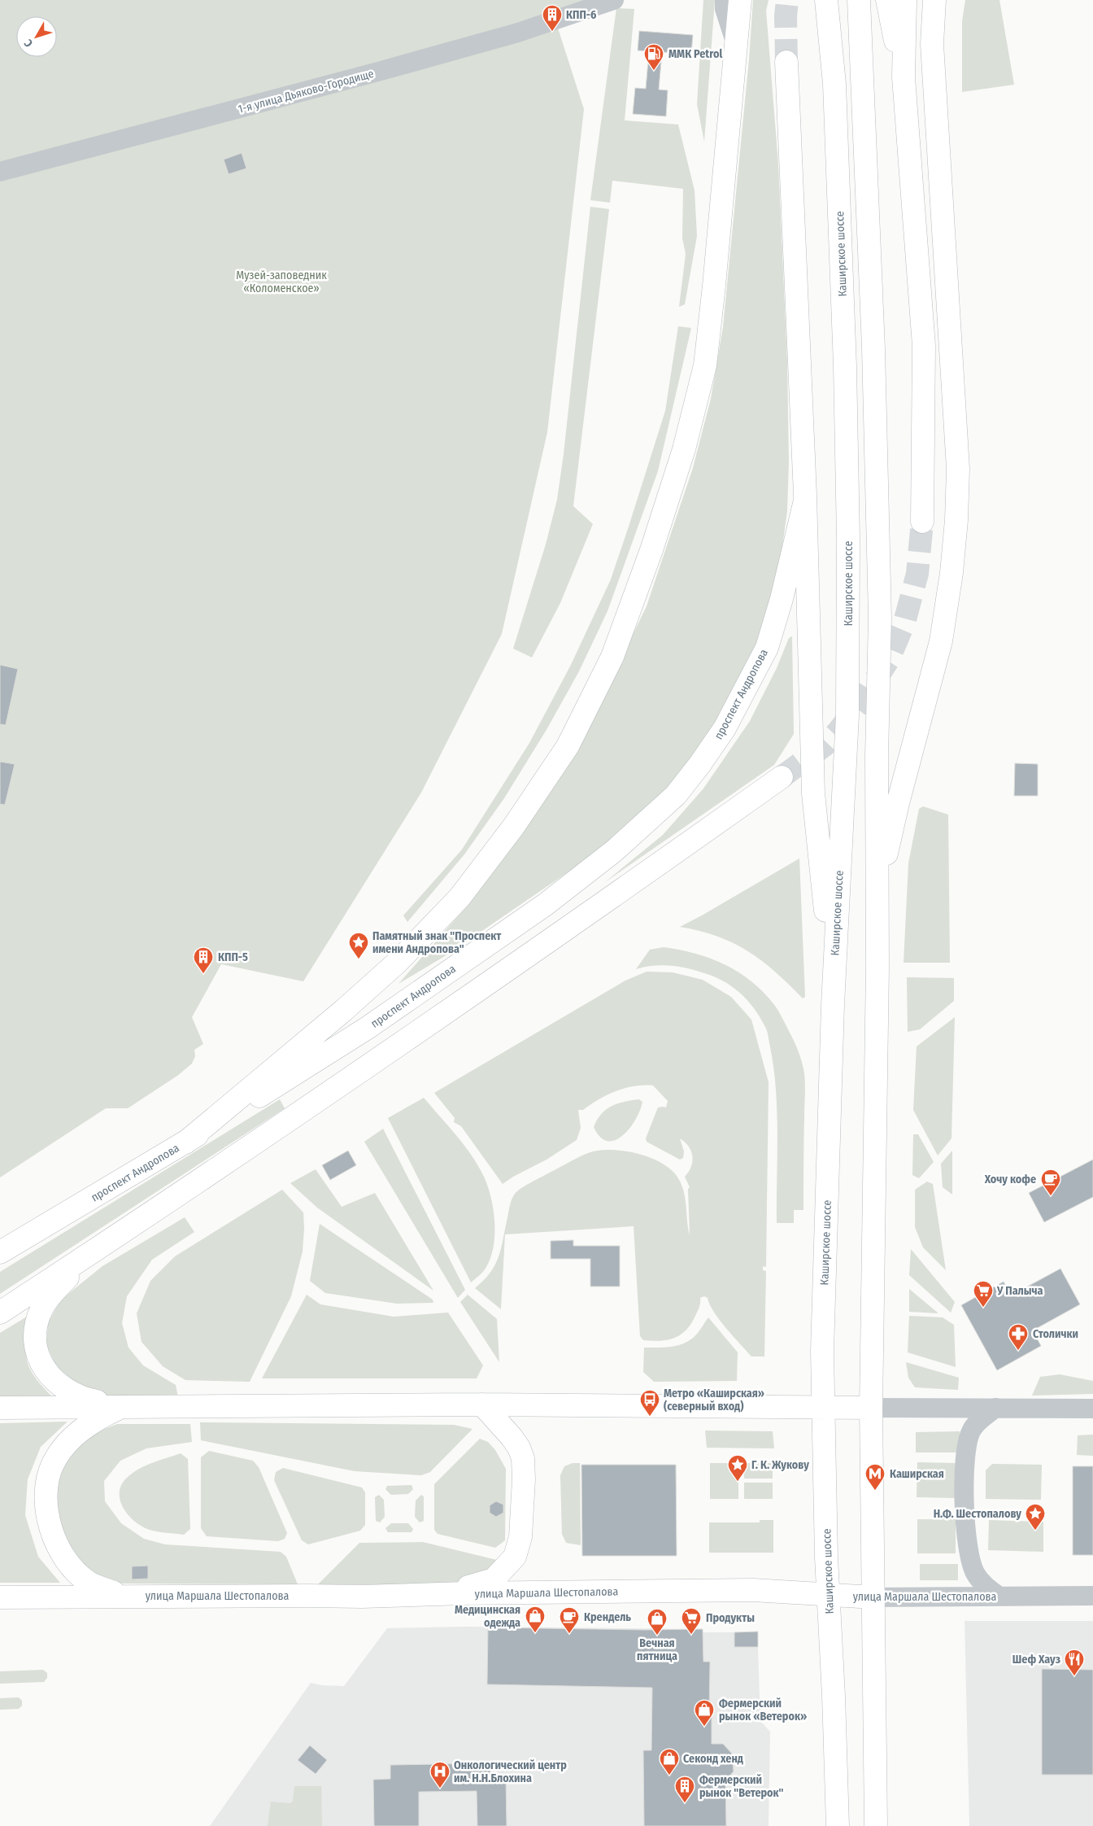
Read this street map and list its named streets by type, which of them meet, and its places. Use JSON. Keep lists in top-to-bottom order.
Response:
{
  "streets": {
    "main road": ["Каширское шоссе", "проспект Андропова", "улица Маршала Шестопалова"],
    "street": ["1-я улица Дьяково-Городище"]
  },
  "crossings": [
    ["Каширское шоссе", "улица Маршала Шестопалова"]
  ],
  "parks": ["Музей-заповедник «Коломенское»"],
  "places": {
    "building": ["КПП-6", "КПП-5", "Фермерский рынок \"Ветерок\""],
    "fuel station": ["ММК Petrol"],
    "place": ["Памятный знак \"Проспект имени Андропова\"", "Г. К. Жукову", "Н.Ф. Шестопалову"],
    "cafe": ["Хочу кофе", "Крендель"],
    "supermarket": ["У Палыча", "Продукты"],
    "pharmacy": ["Столички"],
    "bus stop": ["Метро «Каширская» (северный вход)"],
    "metro station": ["Каширская"],
    "shop": [
      "Медицинская одежда",
      "Вечная пятница",
      "Фермерский рынок «Ветерок»",
      "Секонд хенд"
    ],
    "restaurant": ["Шеф Хауз"],
    "hospital": ["Онкологический центр им. Н.Н.Блохина"]
  },
  "north": "bottom left"
}
